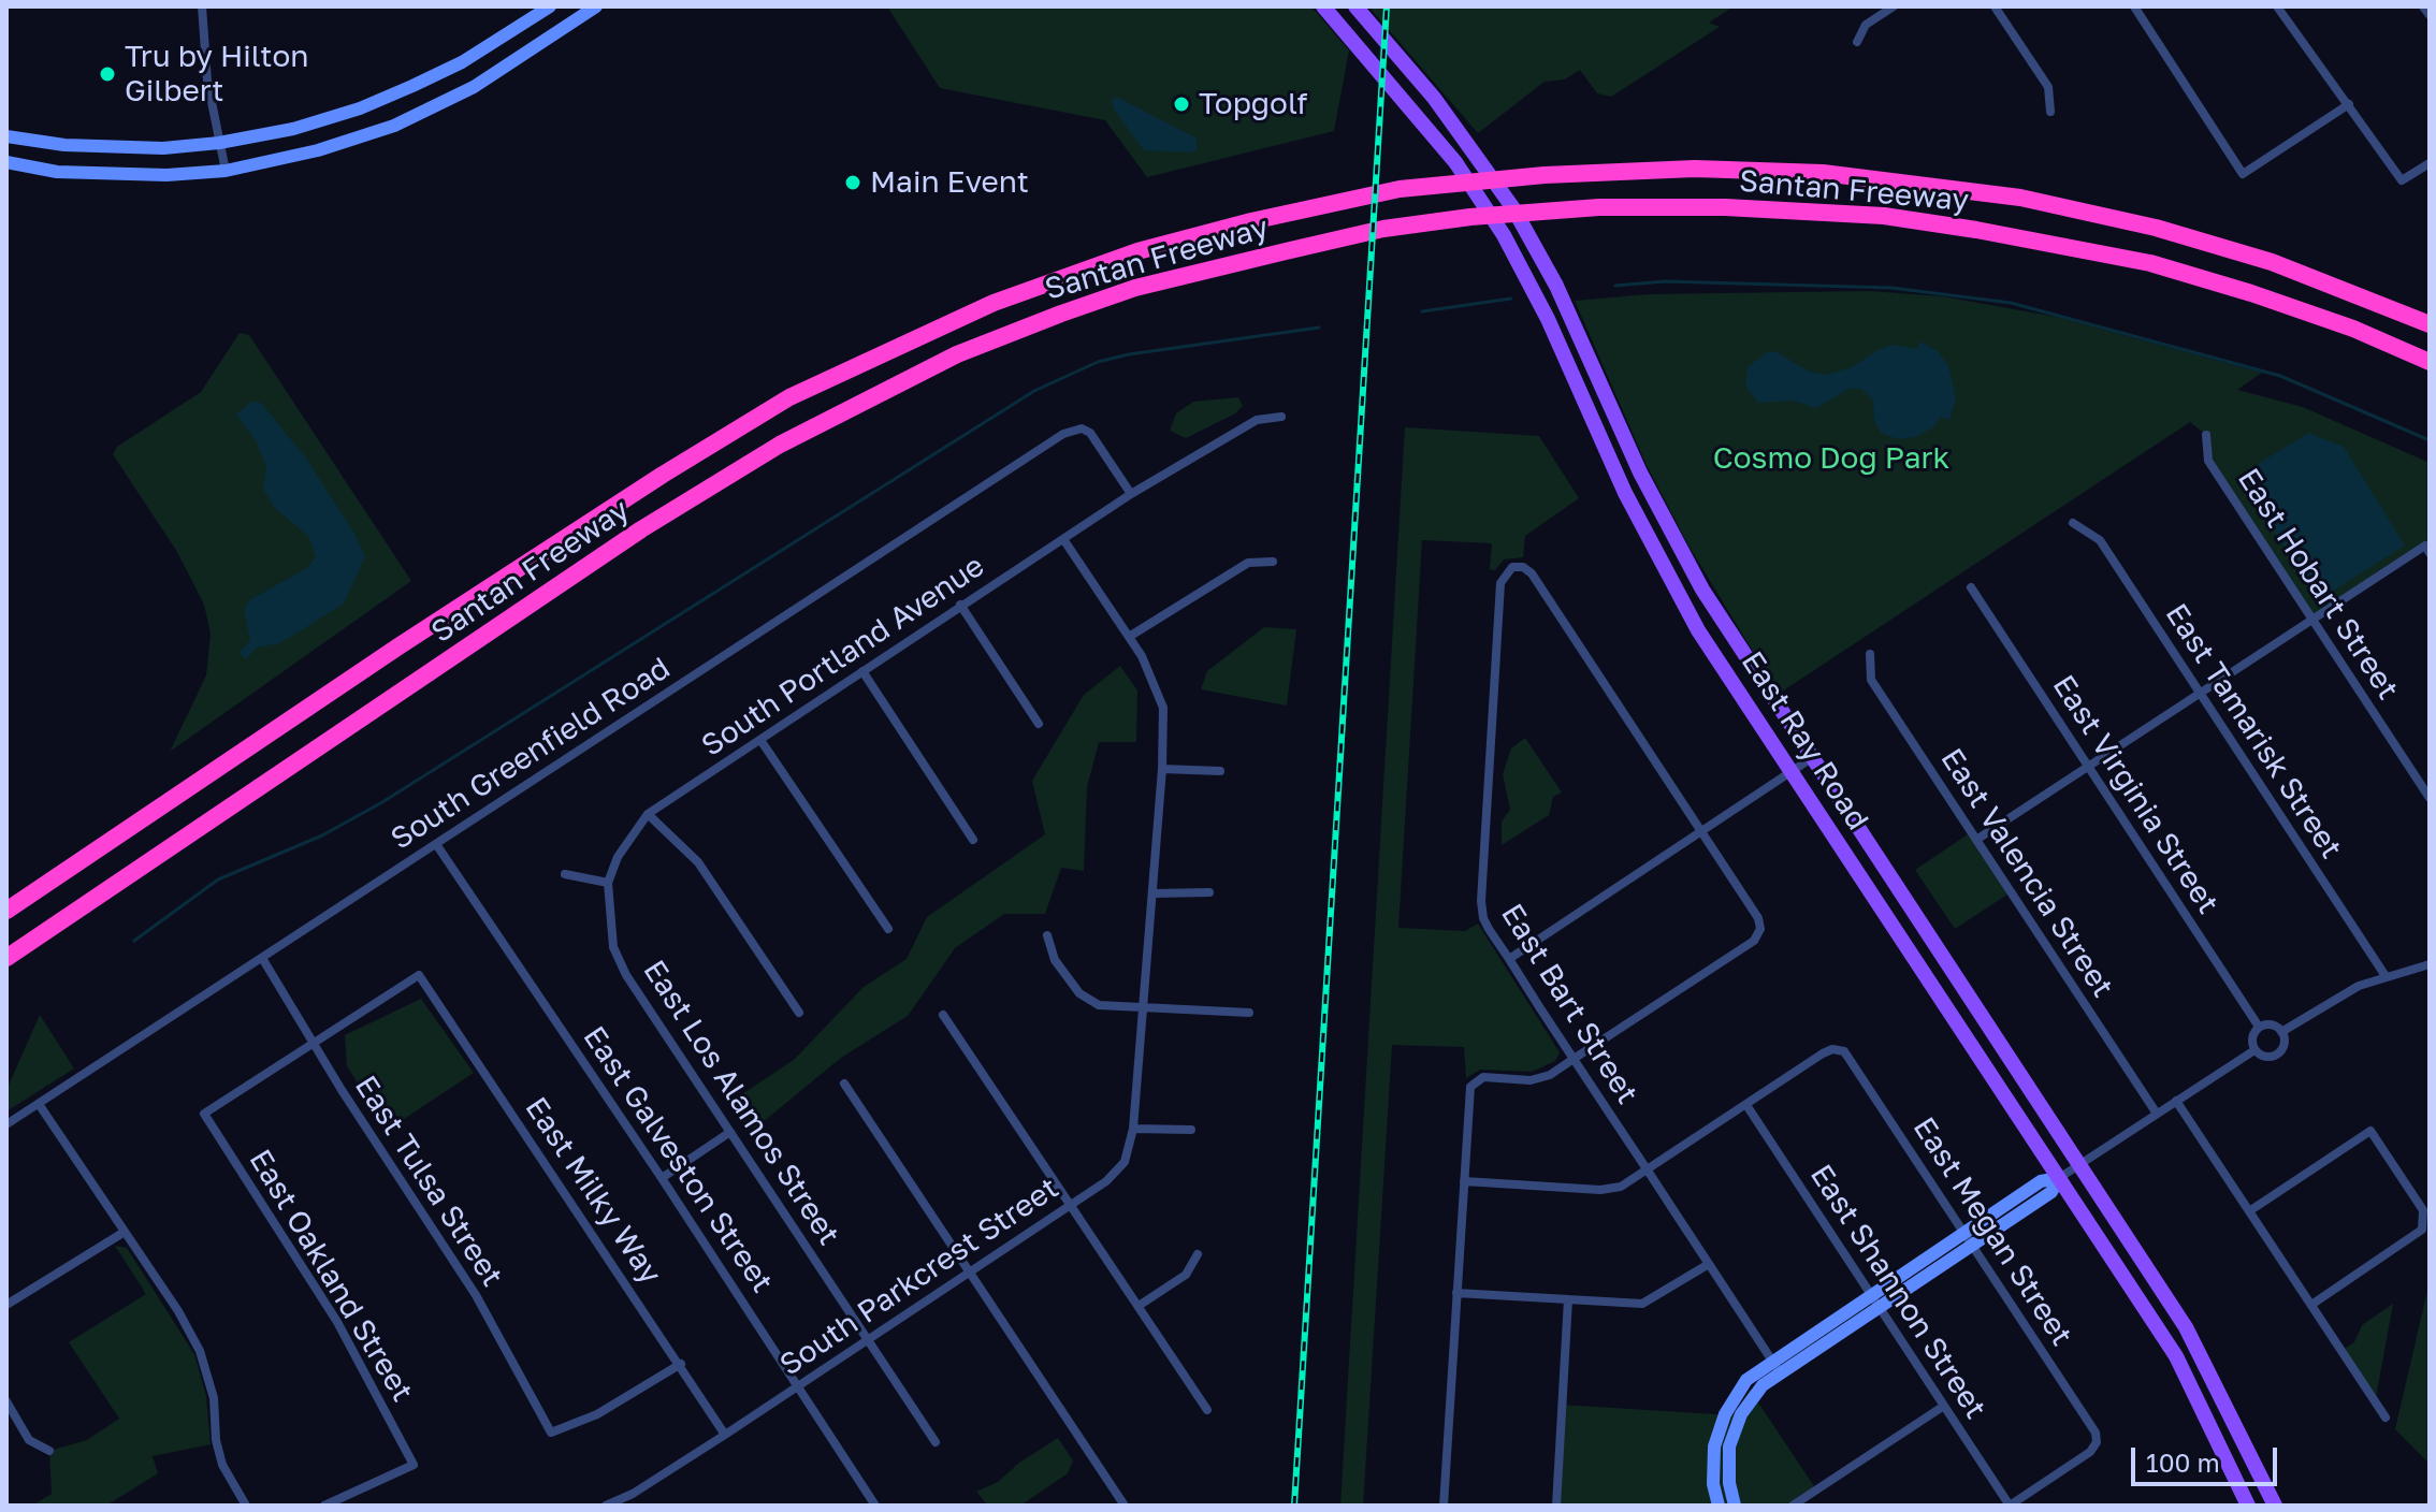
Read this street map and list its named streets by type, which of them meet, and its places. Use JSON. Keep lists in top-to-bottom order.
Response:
{
  "streets": {
    "highway": ["Santan Freeway"],
    "main road": ["East Ray Road"],
    "street": [
      "East Hobart Street",
      "South Portland Avenue",
      "East Tamarisk Street",
      "South Greenfield Road",
      "East Virginia Street",
      "East Valencia Street",
      "East Bart Street",
      "East Los Alamos Street",
      "East Galveston Street",
      "East Tulsa Street",
      "East Milky Way",
      "East Megan Street",
      "East Oakland Street",
      "South Parkcrest Street",
      "East Shannon Street"
    ]
  },
  "crossings": [
    ["South Portland Avenue", "South Greenfield Road"],
    ["South Portland Avenue", "East Los Alamos Street"],
    ["South Greenfield Road", "East Galveston Street"],
    ["South Greenfield Road", "East Tulsa Street"],
    ["East Los Alamos Street", "South Parkcrest Street"],
    ["East Galveston Street", "South Parkcrest Street"],
    ["East Tulsa Street", "East Milky Way"],
    ["East Tulsa Street", "East Oakland Street"],
    ["East Milky Way", "East Oakland Street"],
    ["East Milky Way", "South Parkcrest Street"],
    ["East Megan Street", "East Shannon Street"]
  ],
  "parks": ["Cosmo Dog Park"],
  "places": ["Tru by Hilton Gilbert", "Topgolf", "Main Event"],
  "scale_bar": "100 m"
}
